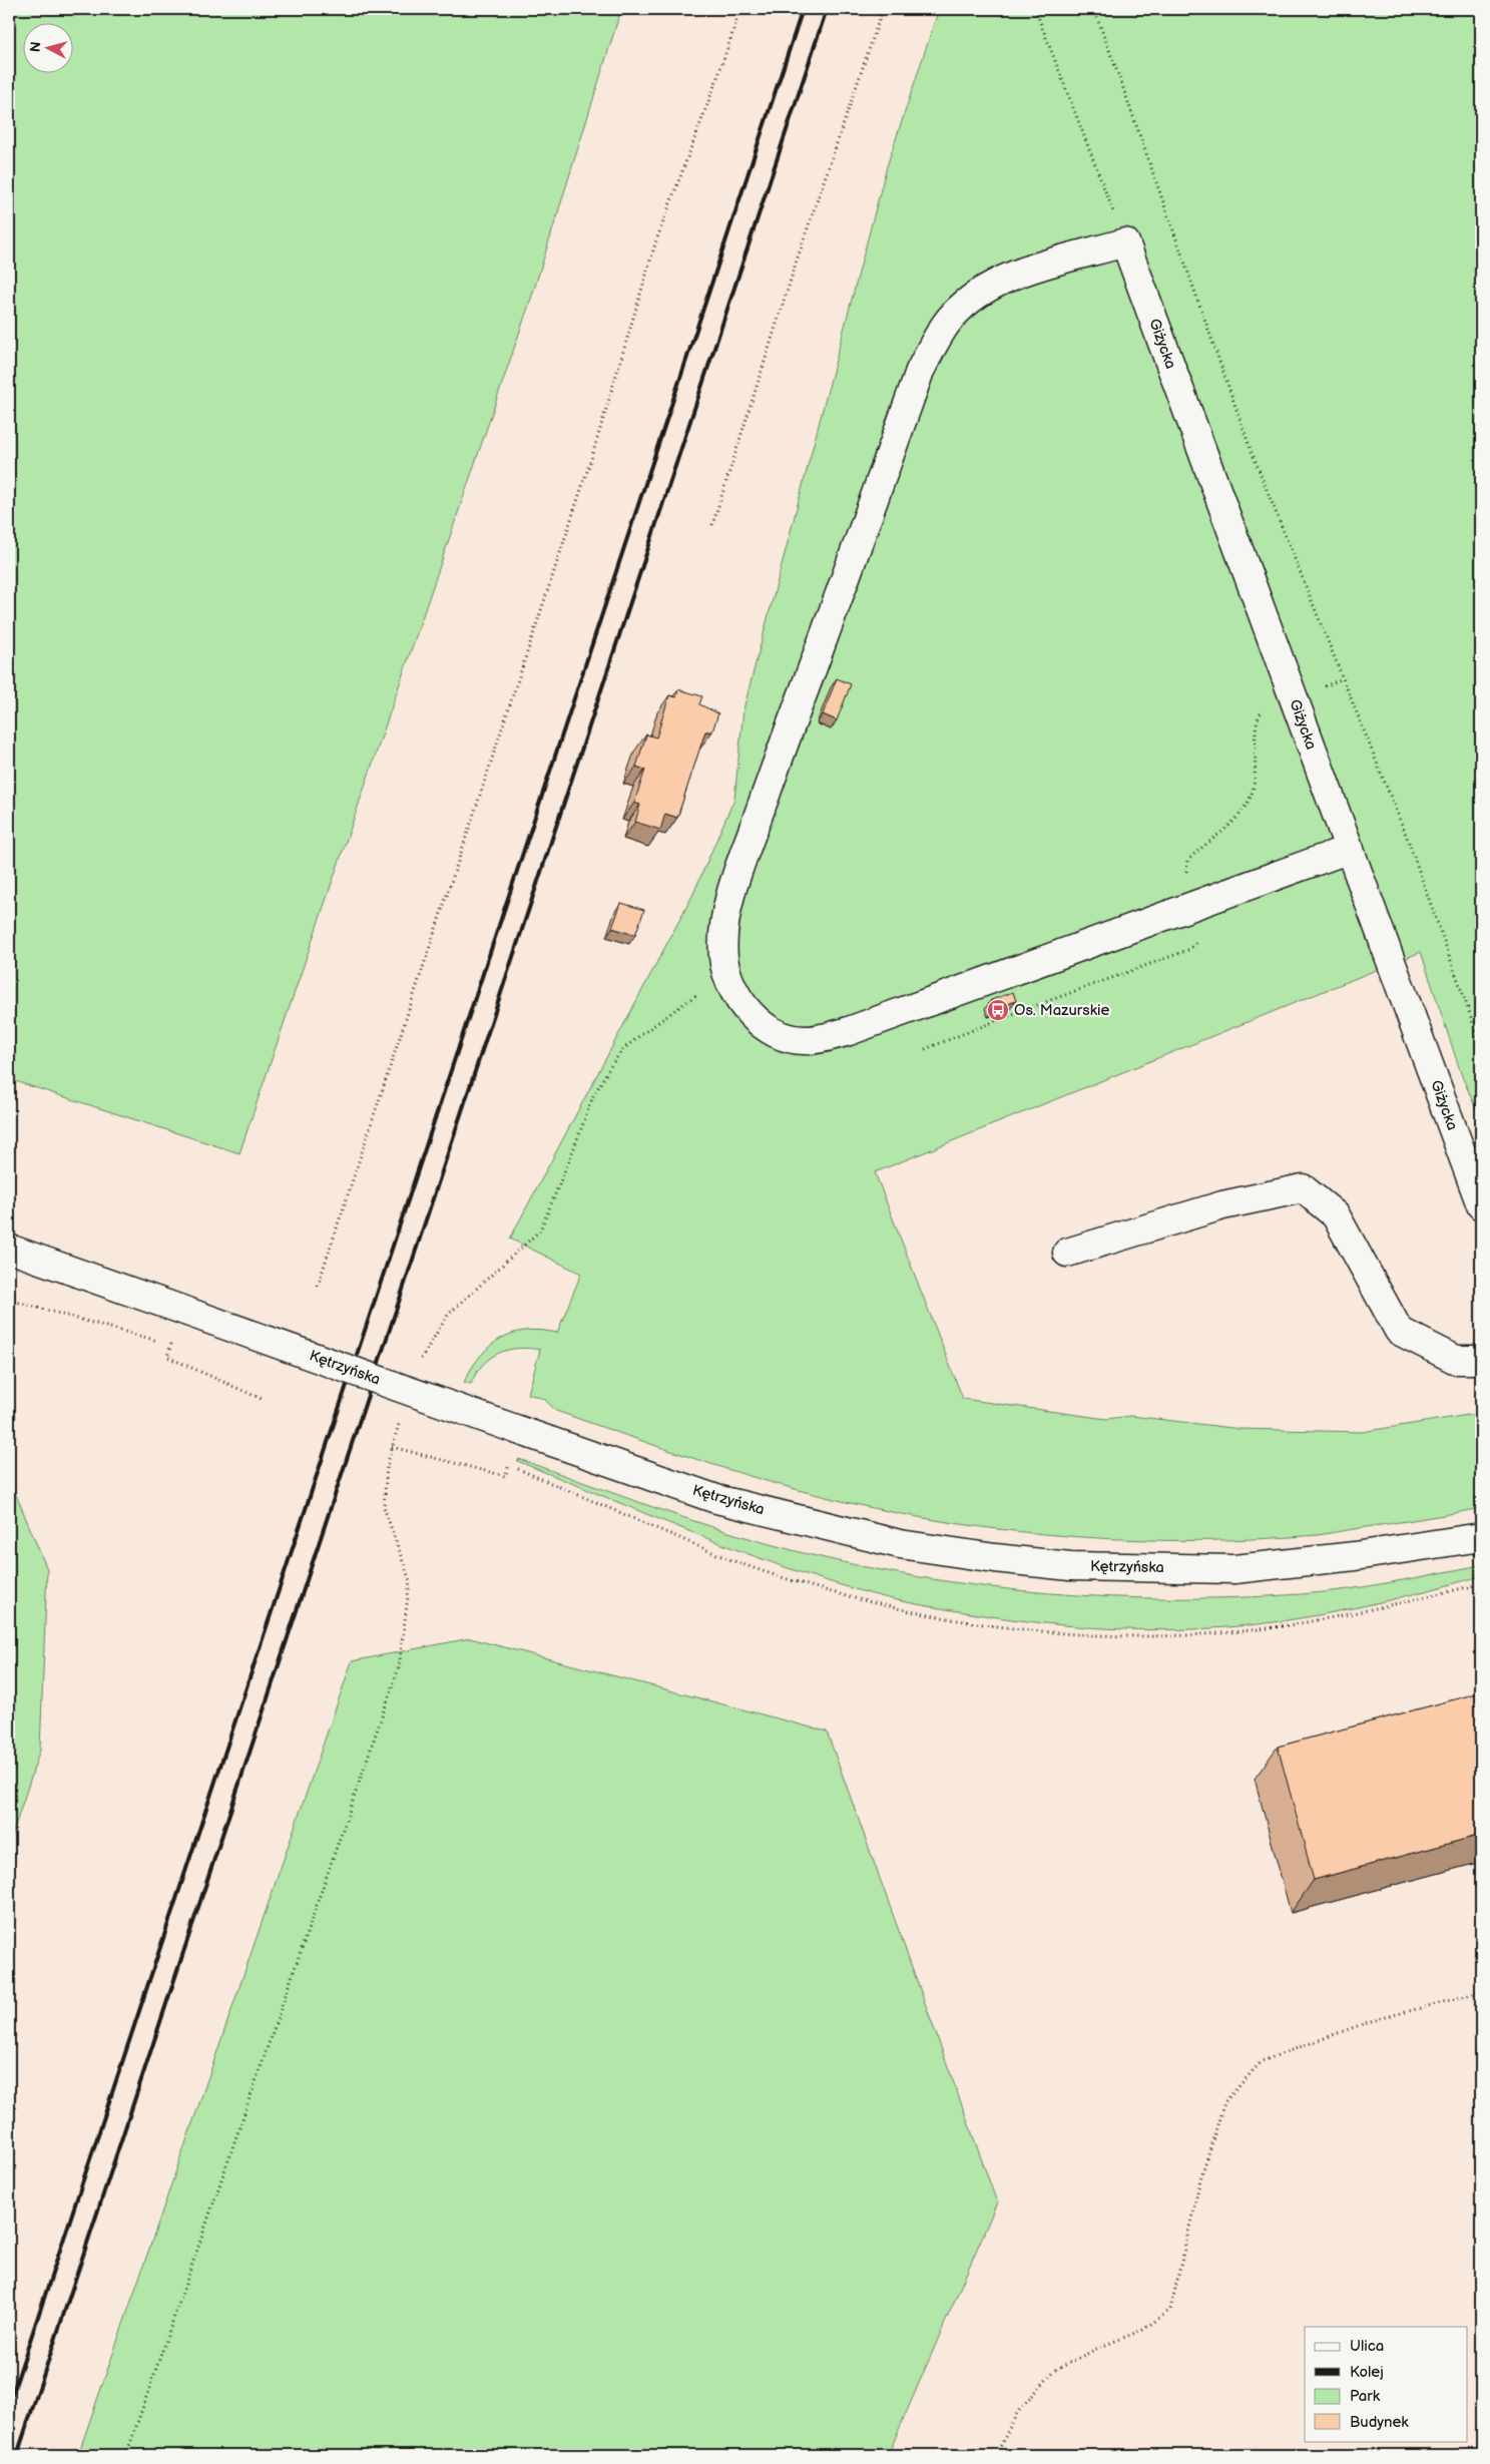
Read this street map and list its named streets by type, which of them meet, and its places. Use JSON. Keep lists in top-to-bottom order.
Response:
{
  "streets": {
    "street": ["Giżycka", "Kętrzyńska"]
  },
  "places": {
    "bus stop": ["Os. Mazurskie"]
  },
  "legend": [
    "Ulica",
    "Kolej",
    "Park",
    "Budynek"
  ],
  "north": "left"
}
